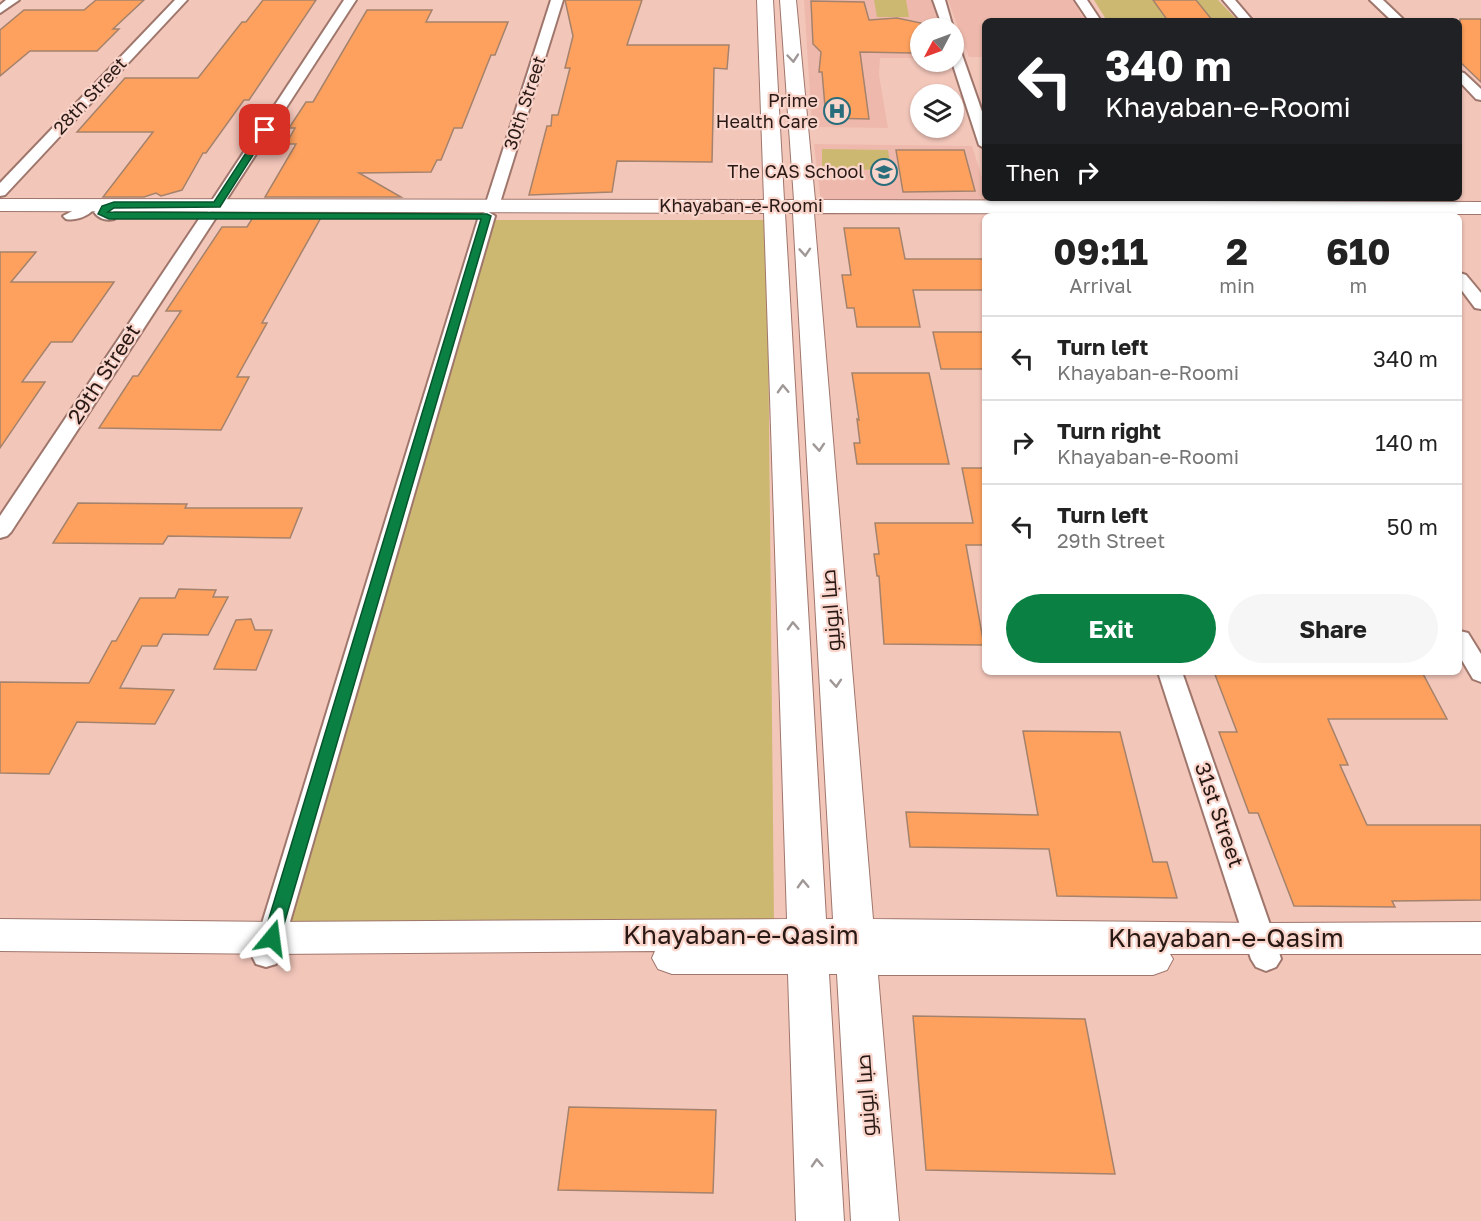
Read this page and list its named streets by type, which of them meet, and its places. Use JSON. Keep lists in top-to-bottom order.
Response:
{
  "streets": {
    "main road": ["Khayaban-e-Roomi", "صبا ایونیو", "Khayaban-e-Qasim"],
    "street": [
      "28th Street",
      "30th Street",
      "29th Street",
      "31st Street"
    ]
  },
  "crossings": [
    ["30th Street", "Khayaban-e-Roomi"],
    ["30th Street", "Khayaban-e-Qasim"],
    ["Khayaban-e-Roomi", "29th Street"],
    ["Khayaban-e-Roomi", "صبا ایونیو"],
    ["صبا ایونیو", "Khayaban-e-Qasim"],
    ["31st Street", "Khayaban-e-Qasim"]
  ],
  "places": {
    "hospital": ["Prime Health Care"],
    "school or university": ["The CAS School"]
  },
  "north": "bottom left",
  "page": {
    "turn": ["340 m", "Khayaban-e-Roomi"],
    "then": "Then",
    "eta": [
      "09:11",
      "Arrival",
      "2",
      "min",
      "610",
      "m"
    ],
    "list": [
      {
        "name": "Turn left",
        "note": "Khayaban-e-Roomi",
        "value": "340 m"
      },
      {
        "name": "Turn right",
        "note": "Khayaban-e-Roomi",
        "value": "140 m"
      },
      {
        "name": "Turn left",
        "note": "29th Street",
        "value": "50 m"
      }
    ],
    "buttons": ["Exit", "Share"]
  }
}
